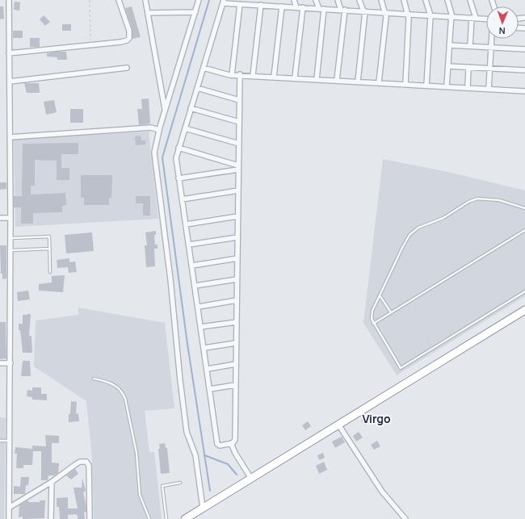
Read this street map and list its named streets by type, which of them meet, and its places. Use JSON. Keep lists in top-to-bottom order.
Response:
{
  "districts": ["Virgo"],
  "north": "bottom"
}
